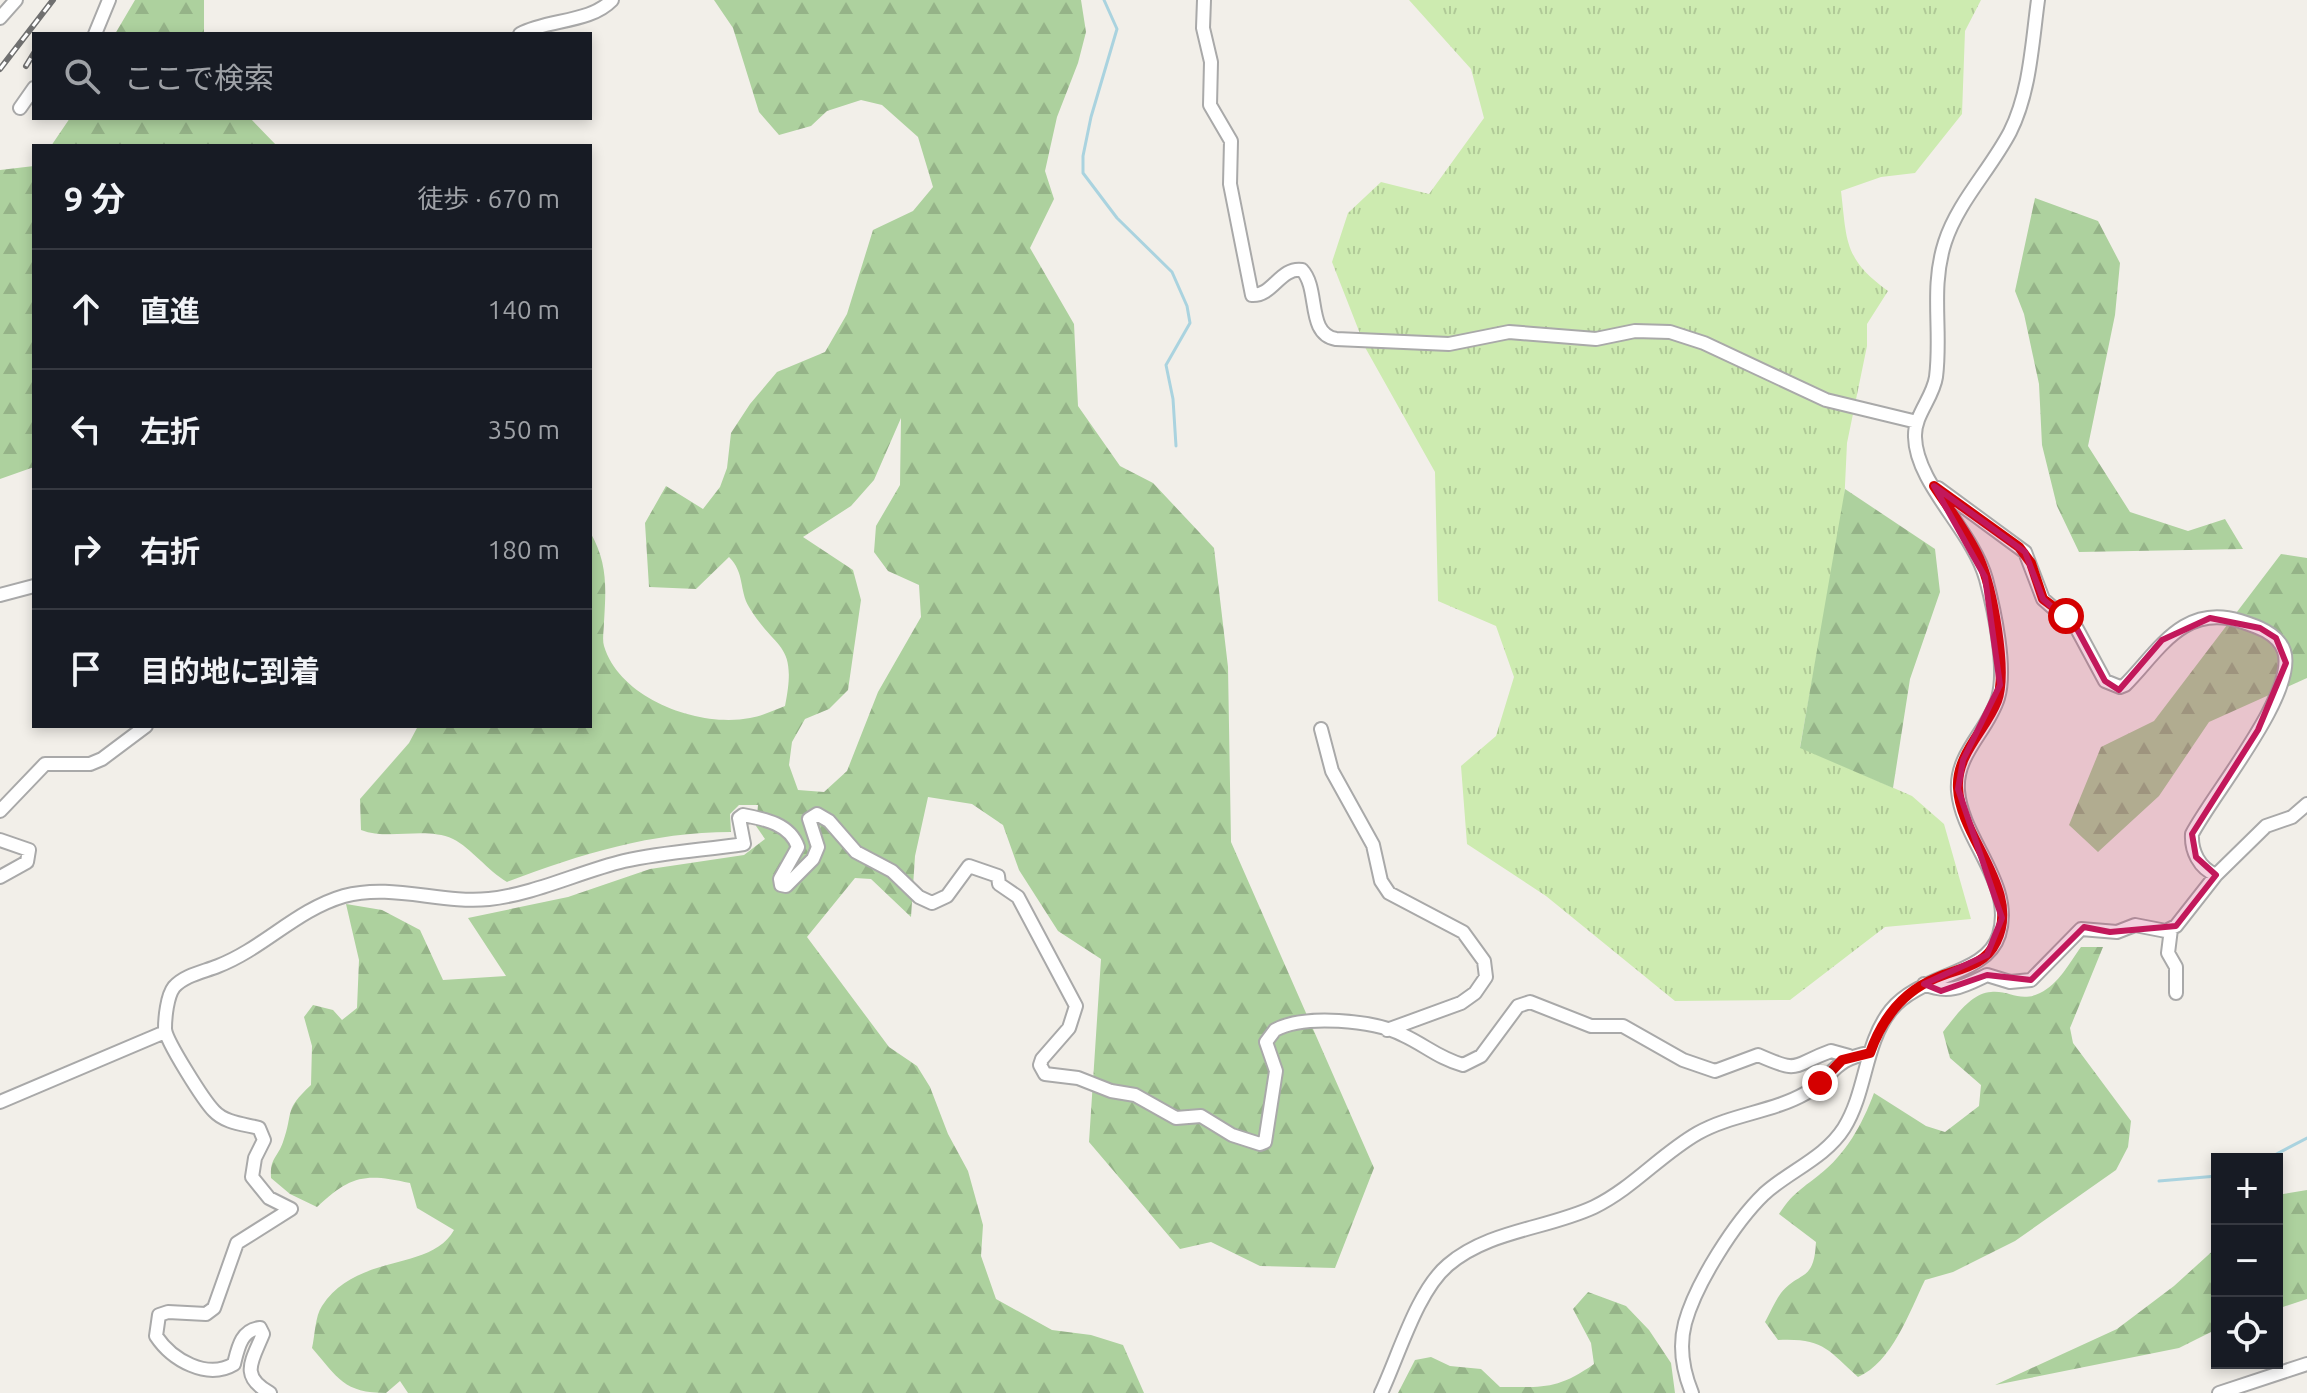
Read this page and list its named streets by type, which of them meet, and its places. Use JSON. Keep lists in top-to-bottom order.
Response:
{
  "page": {
    "search": "ここで検索",
    "heading": ["9 分", "徒歩 · 670 m"],
    "list": [
      ["直進", "140 m"],
      ["左折", "350 m"],
      ["右折", "180 m"],
      "目的地に到着"
    ],
    "map_buttons": ["+", "−"]
  }
}
